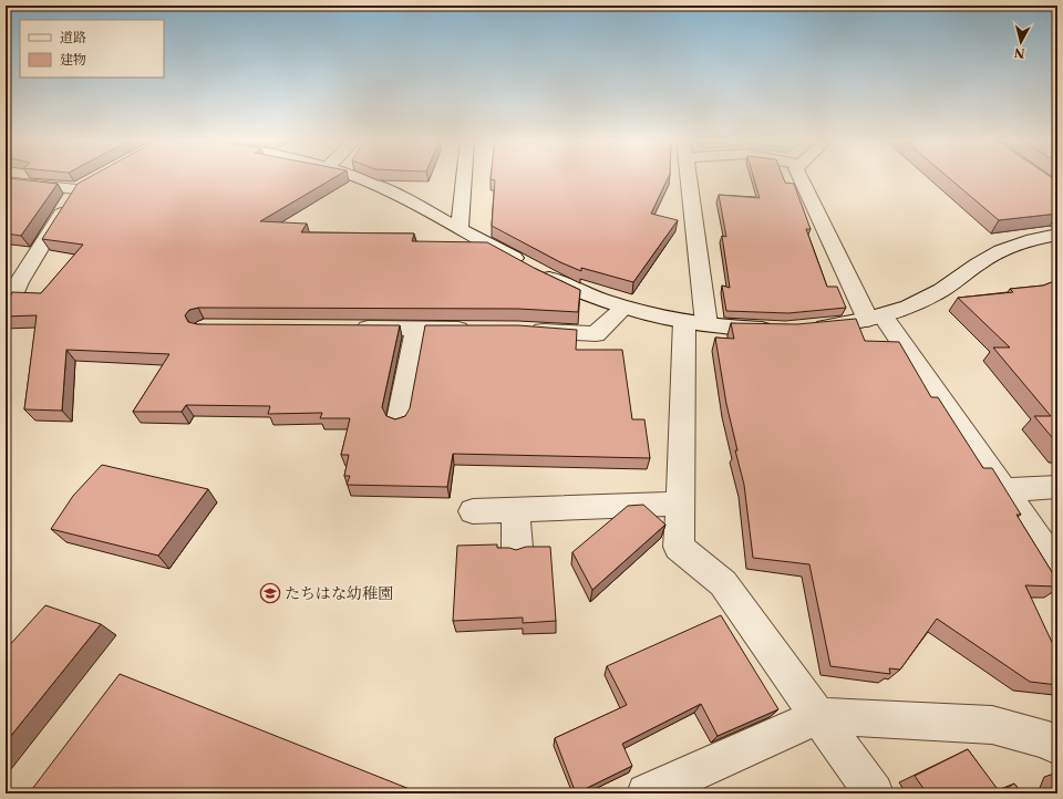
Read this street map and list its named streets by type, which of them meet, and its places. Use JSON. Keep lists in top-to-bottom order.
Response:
{
  "places": {
    "school or university": ["たちはな幼稚園"]
  },
  "legend": ["道路", "建物"],
  "north": "bottom"
}
